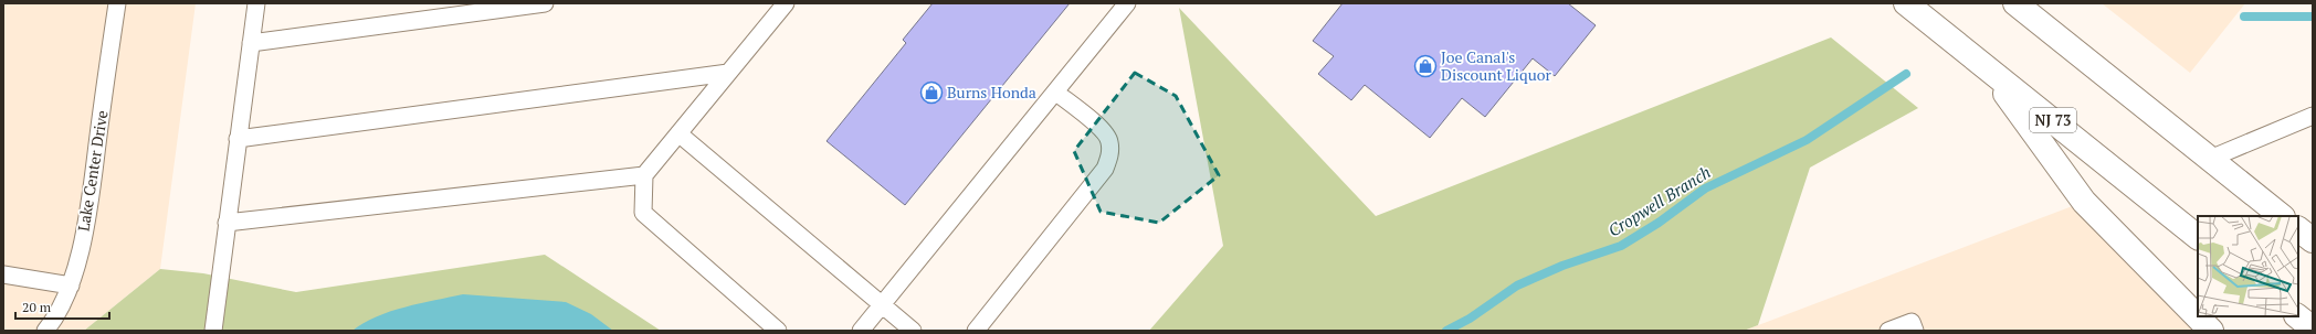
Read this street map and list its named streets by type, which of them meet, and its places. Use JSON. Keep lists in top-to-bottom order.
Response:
{
  "streets": {
    "highway": ["NJ 73"],
    "lane": ["Lake Center Drive"]
  },
  "water": ["Cropwell Branch"],
  "places": {
    "shop": ["Joe Canal's Discount Liquor", "Burns Honda"]
  },
  "scale_bar": "20 m"
}
